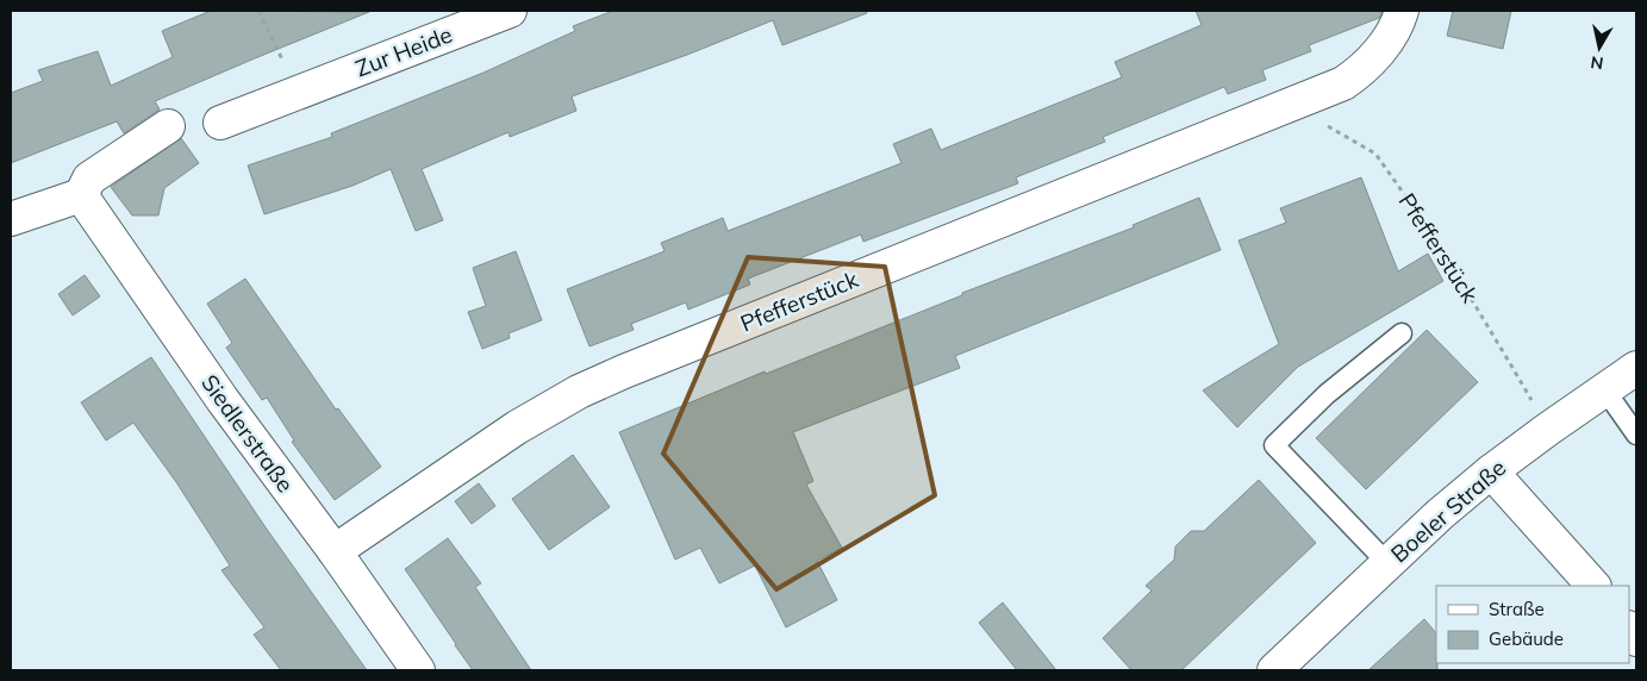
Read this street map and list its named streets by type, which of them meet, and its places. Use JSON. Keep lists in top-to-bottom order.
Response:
{
  "streets": {
    "street": [
      "Zur Heide",
      "Pfefferstück",
      "Siedlerstraße",
      "Boeler Straße"
    ]
  },
  "crossings": [
    ["Pfefferstück", "Siedlerstraße"],
    ["Pfefferstück", "Boeler Straße"]
  ],
  "legend": ["Straße", "Gebäude"],
  "north": "bottom"
}
